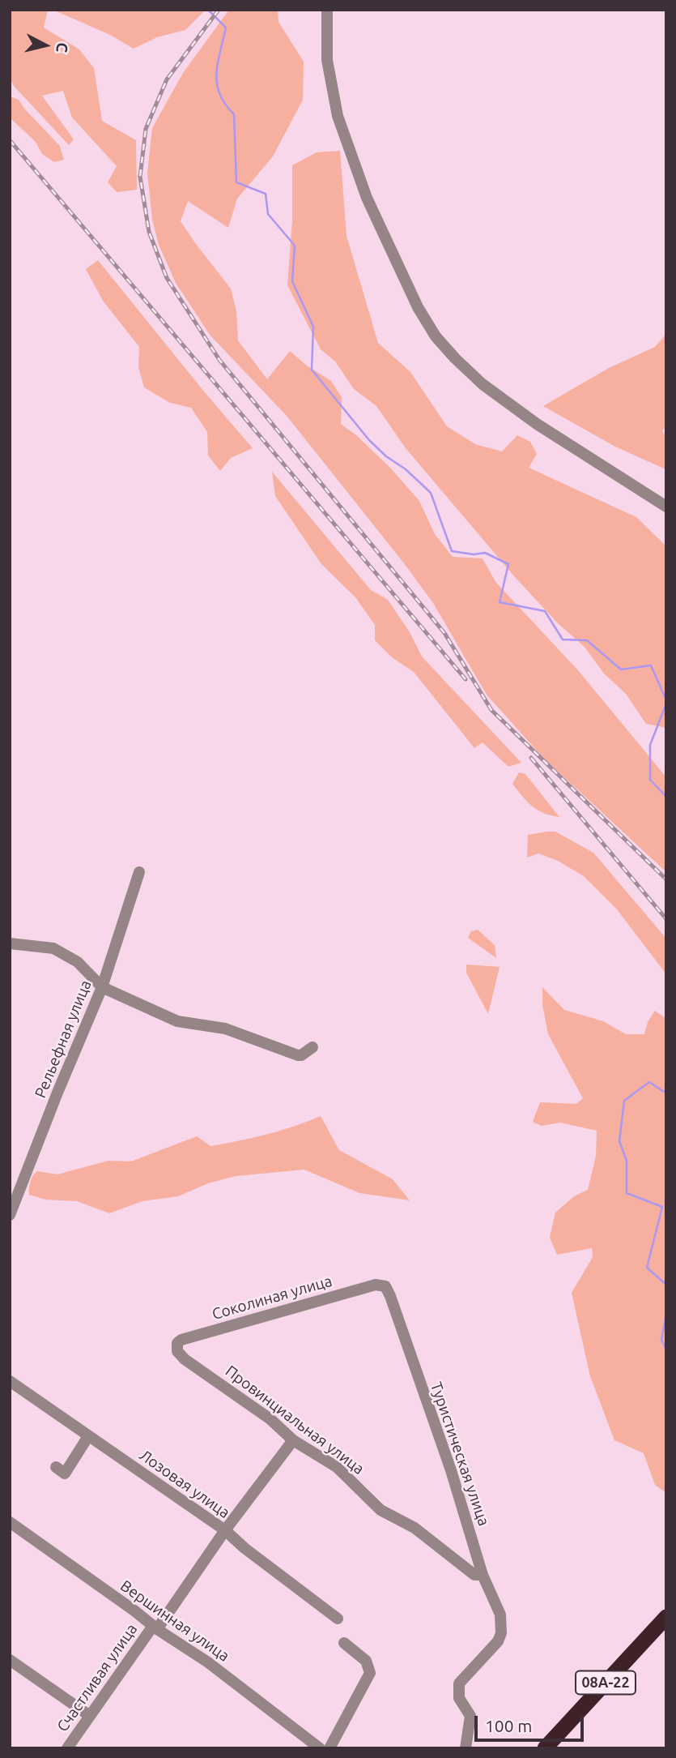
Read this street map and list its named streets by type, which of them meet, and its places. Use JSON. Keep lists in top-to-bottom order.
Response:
{
  "streets": {
    "highway": ["08А-22"],
    "street": [
      "Рельефная улица",
      "Соколиная улица",
      "Провинциальная улица",
      "Туристическая улица",
      "Лозовая улица",
      "Вершинная улица",
      "Счастливая улица"
    ]
  },
  "crossings": [
    ["Соколиная улица", "Провинциальная улица"],
    ["Соколиная улица", "Туристическая улица"],
    ["Провинциальная улица", "Туристическая улица"],
    ["Провинциальная улица", "Счастливая улица"],
    ["Лозовая улица", "Счастливая улица"],
    ["Вершинная улица", "Счастливая улица"]
  ],
  "scale_bar": "100 m",
  "north": "right"
}
